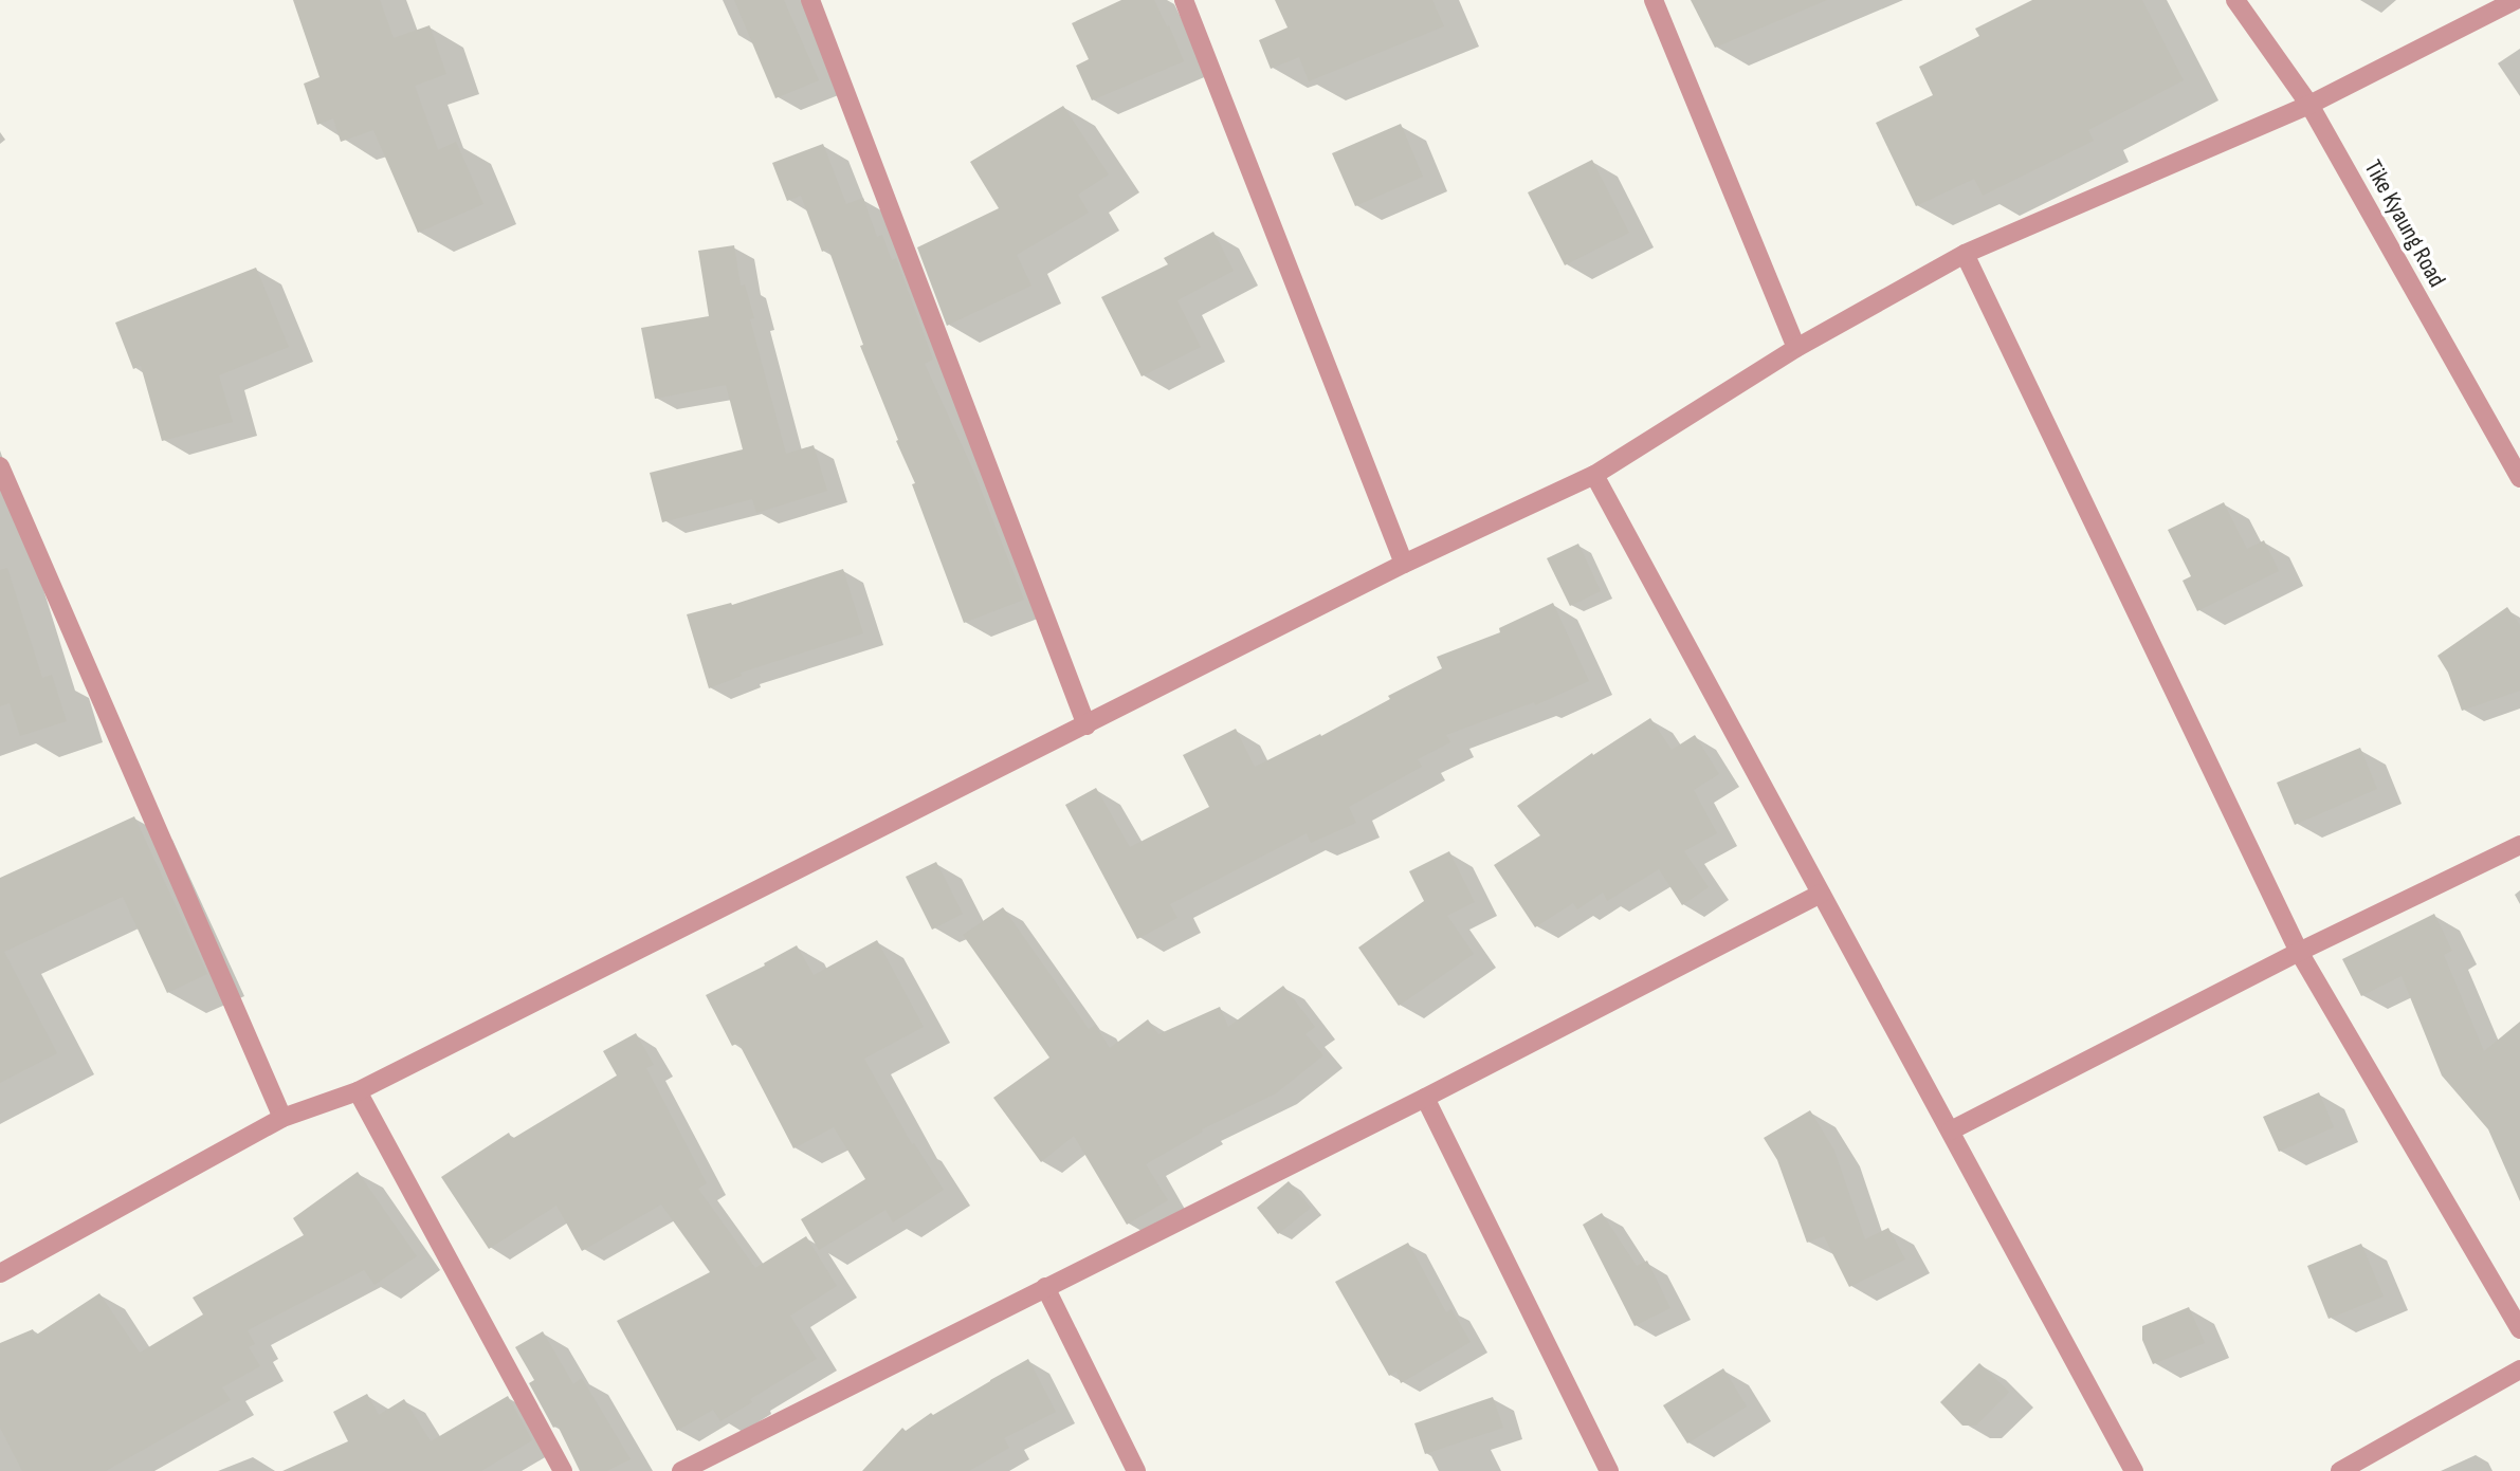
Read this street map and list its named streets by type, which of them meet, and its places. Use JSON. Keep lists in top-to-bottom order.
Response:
{
  "streets": {
    "street": ["Tike Kyaung Road"]
  }
}
